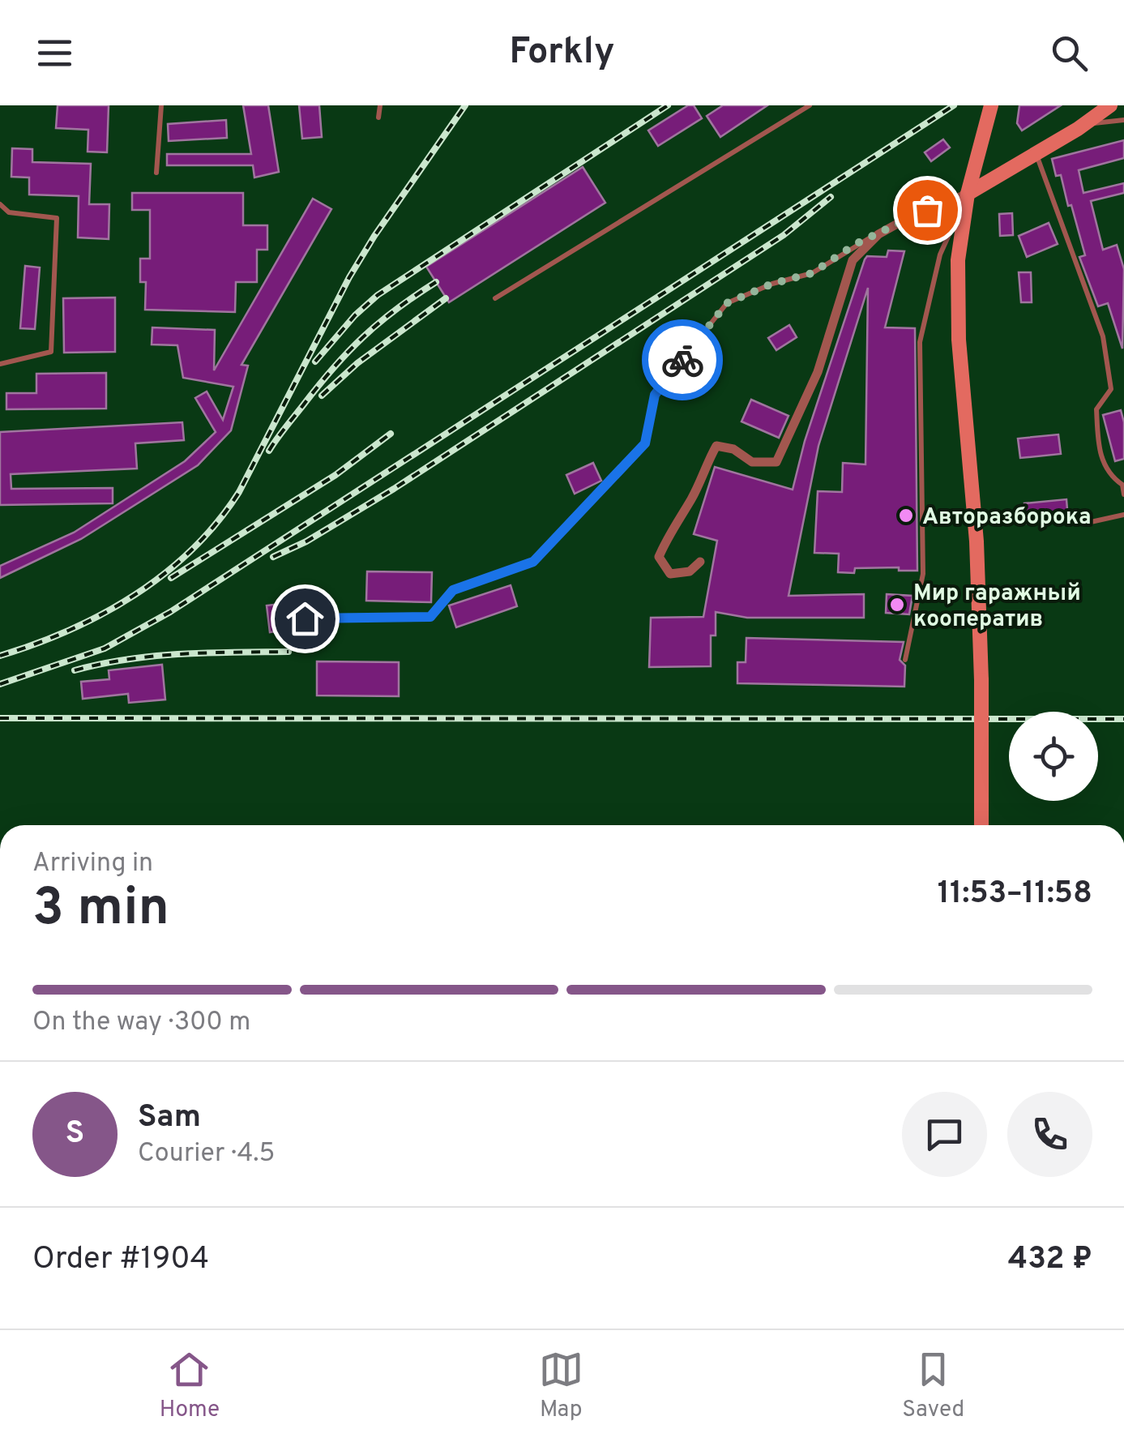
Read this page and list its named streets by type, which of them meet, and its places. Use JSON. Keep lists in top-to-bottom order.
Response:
{
  "places": ["Авторазборока", "Мир гаражный кооператив"],
  "page": {
    "header": "Forkly",
    "heading": ["3 min", "Arriving in", "11:53–11:58"],
    "panel": [
      "Sam",
      "Courier · 4.5",
      "Order #1904",
      "432 ₽"
    ],
    "bar": "On the way · 300 m",
    "round": "S",
    "tabs": ["Home", "Map", "Saved"]
  }
}
